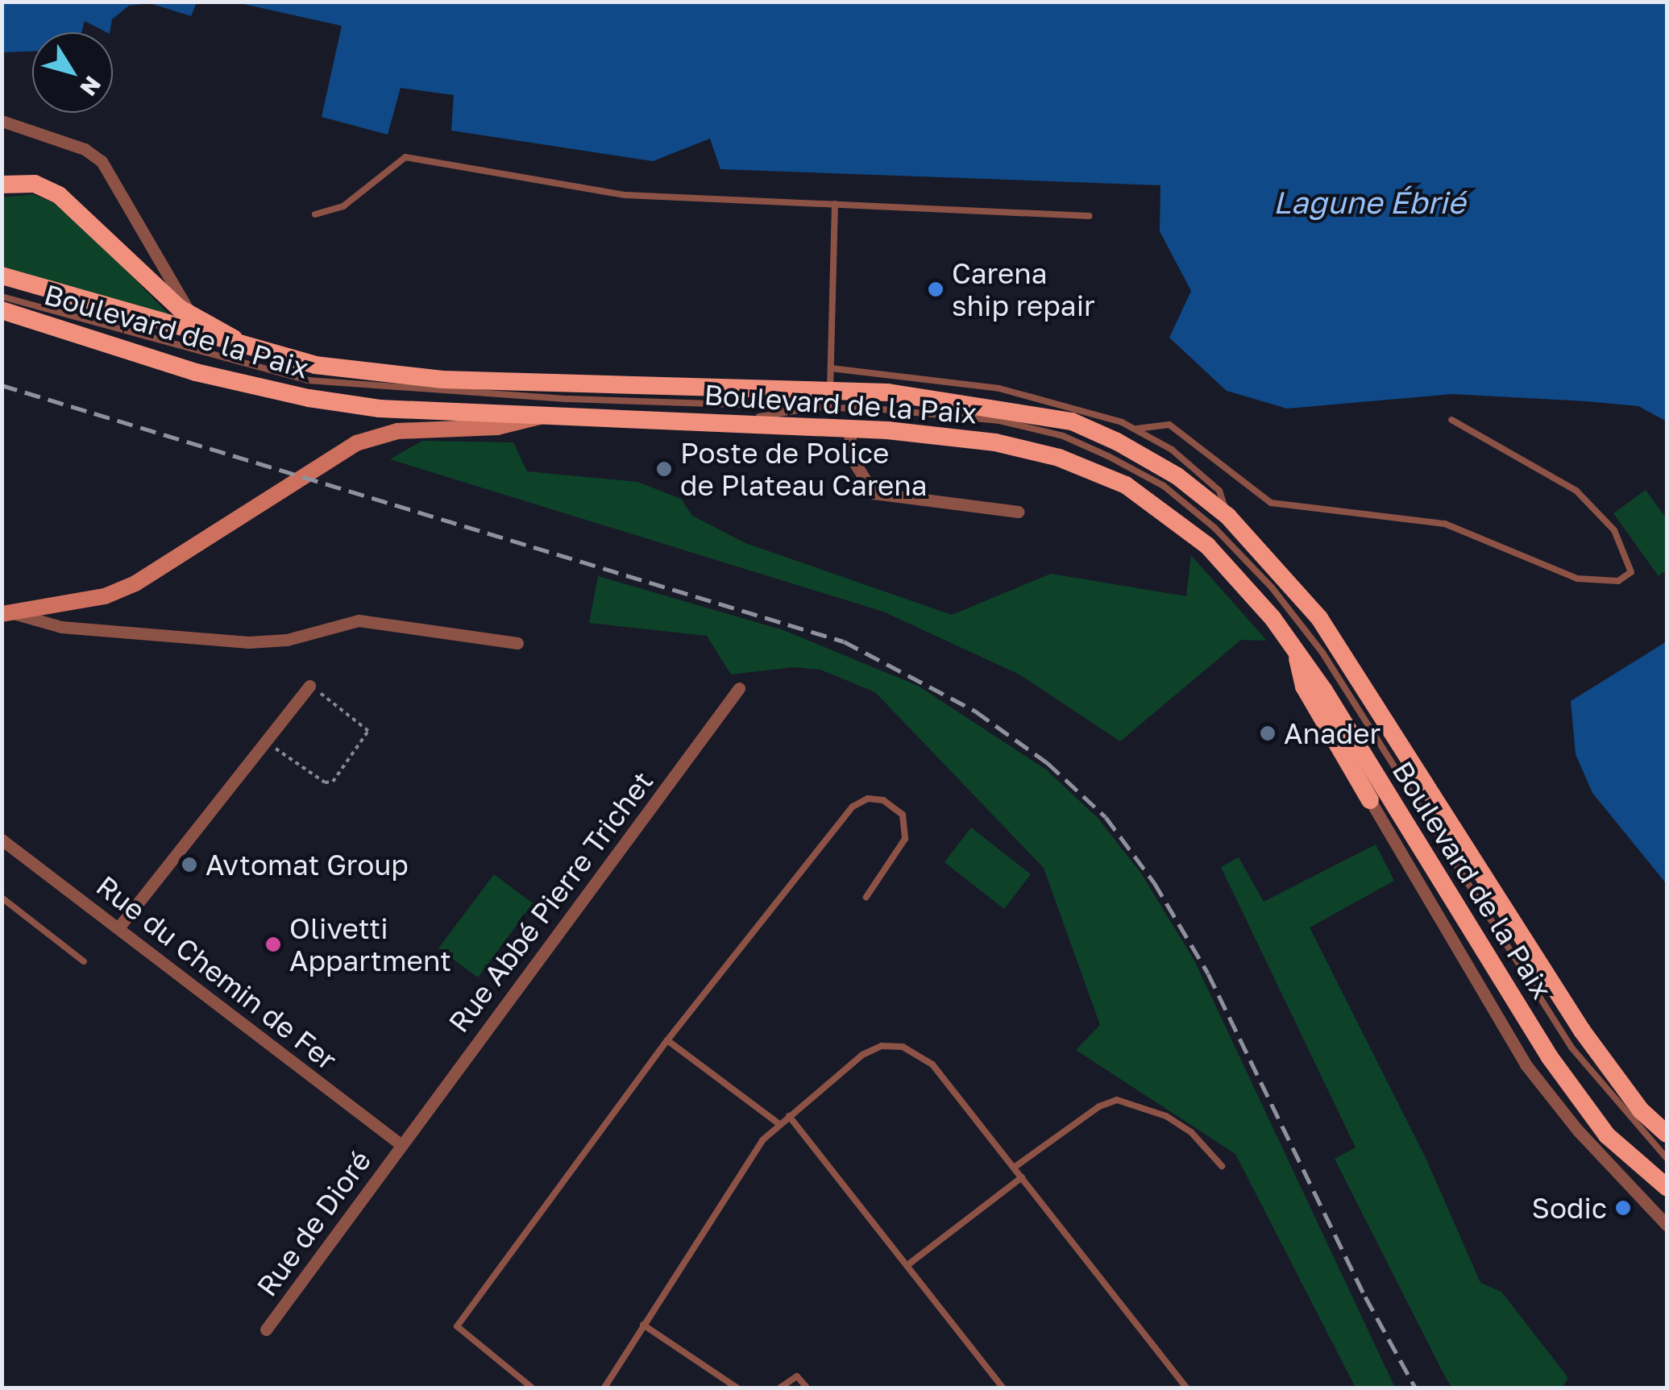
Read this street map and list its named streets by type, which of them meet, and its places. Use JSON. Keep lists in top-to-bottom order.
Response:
{
  "streets": {
    "main road": ["Boulevard de la Paix"],
    "street": ["Rue Abbé Pierre Trichet", "Rue du Chemin de Fer", "Rue de Dioré"]
  },
  "crossings": [
    ["Rue Abbé Pierre Trichet", "Rue du Chemin de Fer"],
    ["Rue Abbé Pierre Trichet", "Rue de Dioré"],
    ["Rue du Chemin de Fer", "Rue de Dioré"]
  ],
  "water": ["Lagune Ébrié"],
  "places": [
    "Carena ship repair",
    "Poste de Police de Plateau Carena",
    "Anader",
    "Avtomat Group",
    "Olivetti Appartment",
    "Sodic"
  ],
  "north": "bottom right"
}
